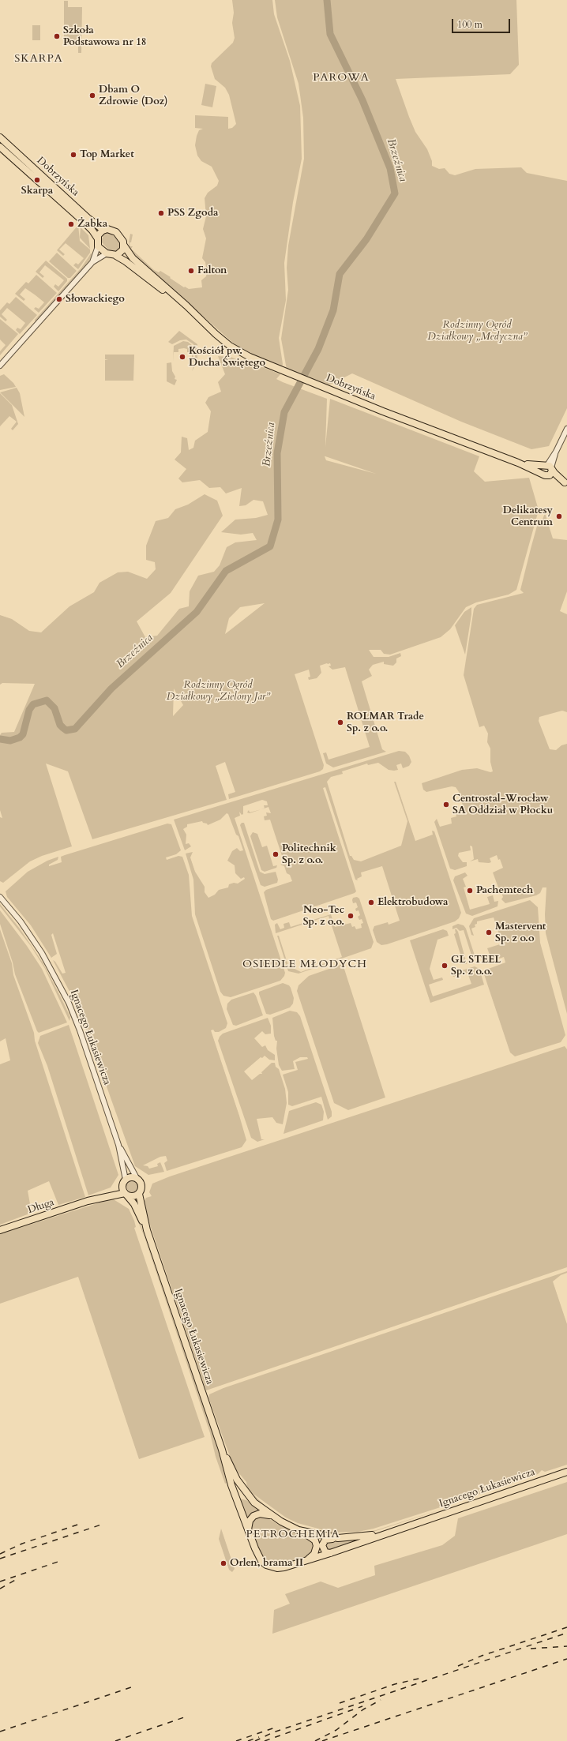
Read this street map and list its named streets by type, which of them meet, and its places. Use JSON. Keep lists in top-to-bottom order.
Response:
{
  "streets": {
    "main road": ["Dobrzyńska", "Ignacego Łukasiewicza", "Długa"]
  },
  "crossings": [
    ["Ignacego Łukasiewicza", "Długa"]
  ],
  "districts": [
    "SKARPA",
    "PAROWA",
    "OSIEDLE MŁODYCH",
    "PETROCHEMIA"
  ],
  "water": ["Brzeźnica"],
  "parks": ["Rodzinny Ogród Działkowy „Medyczna”", "Rodzinny Ogród Działkowy „Zielony Jar”"],
  "places": [
    "Szkoła Podstawowa nr 18",
    "Dbam O Zdrowie (Doz)",
    "Top Market",
    "Skarpa",
    "PSS Zgoda",
    "Żabka",
    "Falton",
    "Słowackiego",
    "Kościół pw. Ducha Świętego",
    "Delikatesy Centrum",
    "ROLMAR Trade Sp. z o.o.",
    "Centrostal-Wrocław SA Oddział w Płocku",
    "Politechnik Sp. z o.o.",
    "Pachemtech",
    "Elektrobudowa",
    "Neo-Tec Sp. z o.o.",
    "Mastervent Sp. z o.o",
    "GL STEEL Sp. z o.o.",
    "Orlen, brama II"
  ],
  "scale_bar": "100 m"
}
